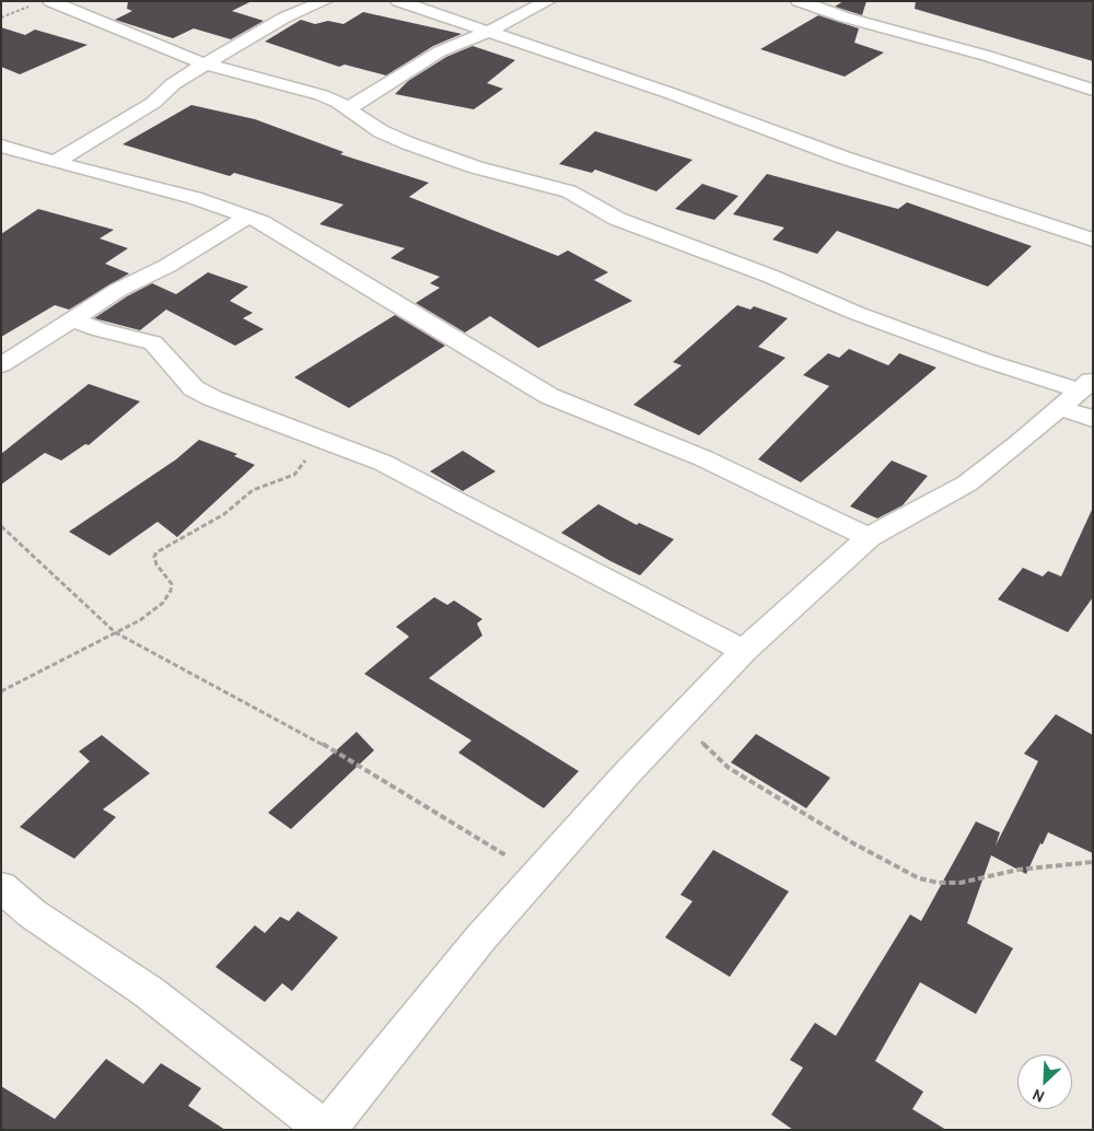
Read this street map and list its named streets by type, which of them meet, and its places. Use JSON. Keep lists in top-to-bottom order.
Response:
{
  "north": "bottom left"
}
